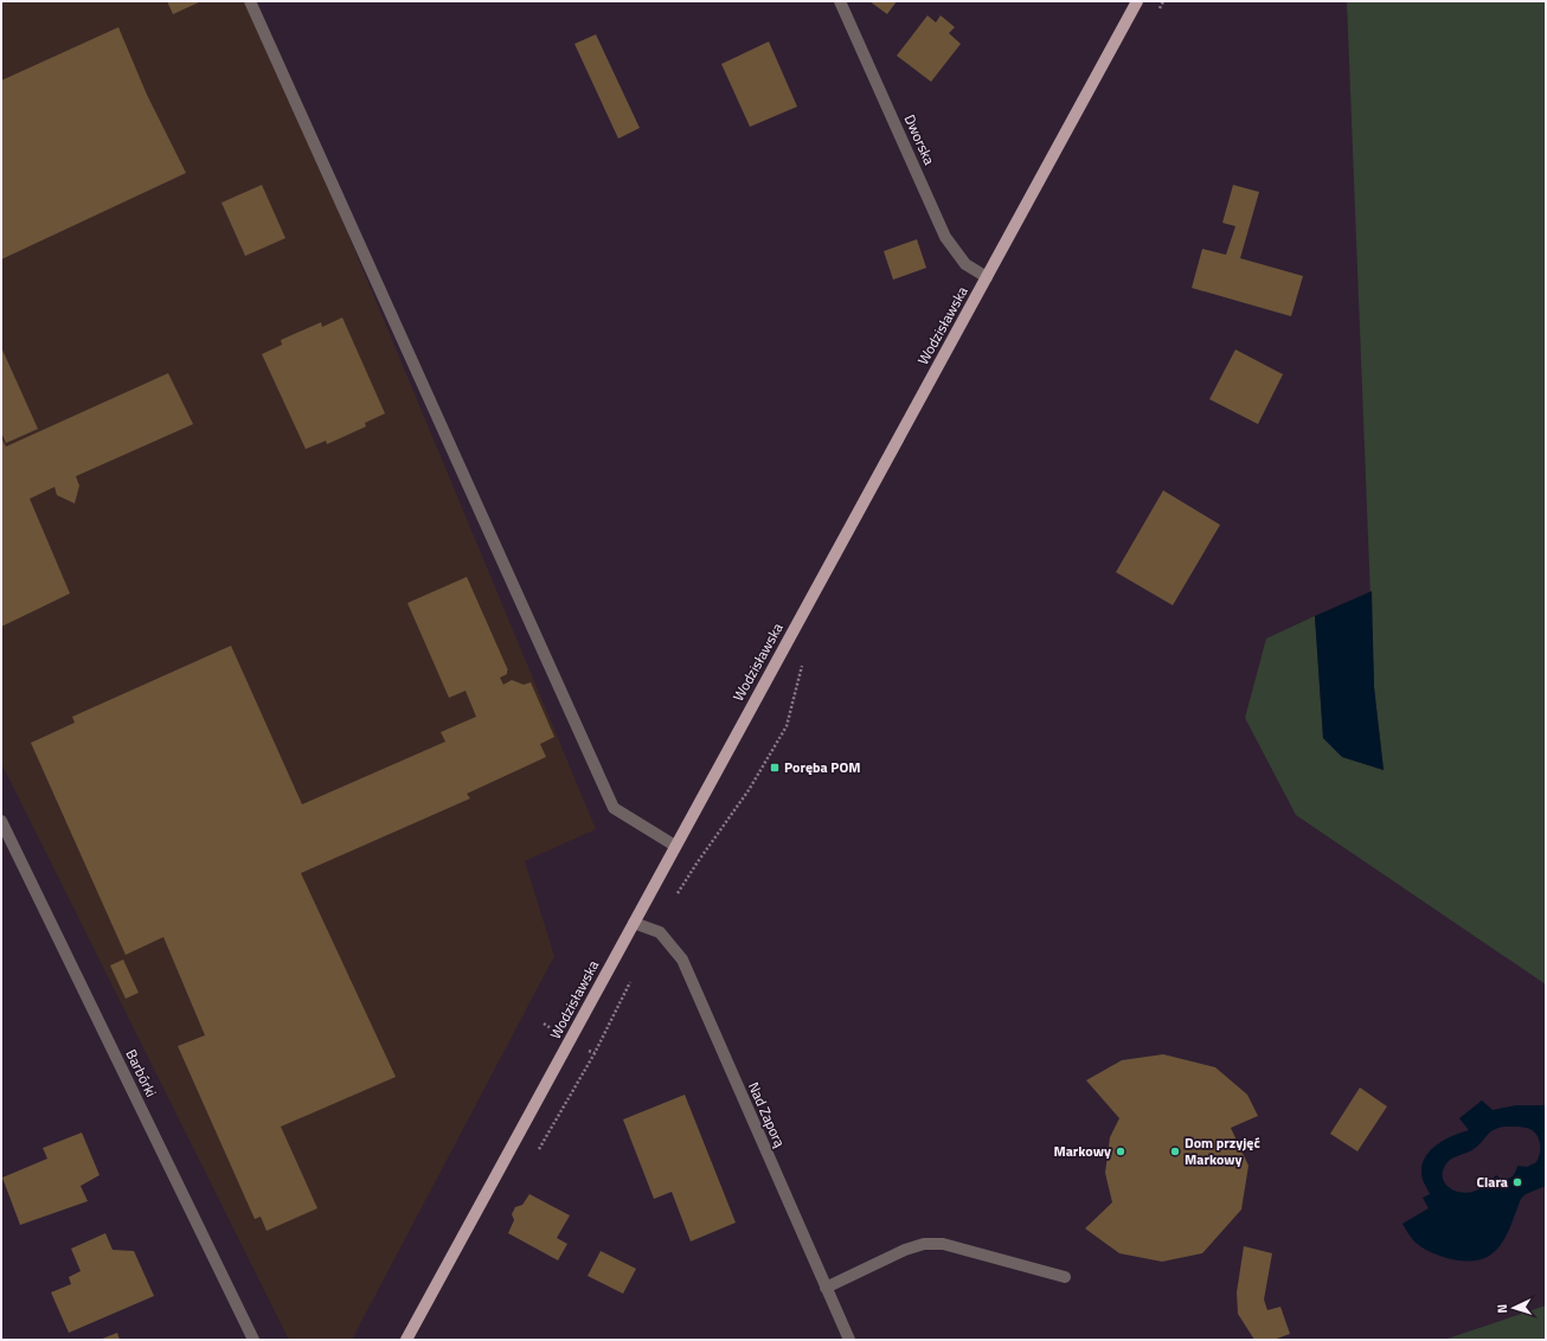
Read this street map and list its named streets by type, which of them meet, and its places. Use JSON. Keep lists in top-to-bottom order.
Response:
{
  "streets": {
    "main road": ["Wodzisławska"],
    "street": ["Dworska", "Barbórki", "Nad Zaporą"]
  },
  "crossings": [
    ["Dworska", "Wodzisławska"],
    ["Wodzisławska", "Nad Zaporą"]
  ],
  "places": {
    "transit": ["Poręba POM"],
    "other": ["Markowy", "Dom przyjęć Markowy", "Clara"]
  },
  "north": "left"
}
